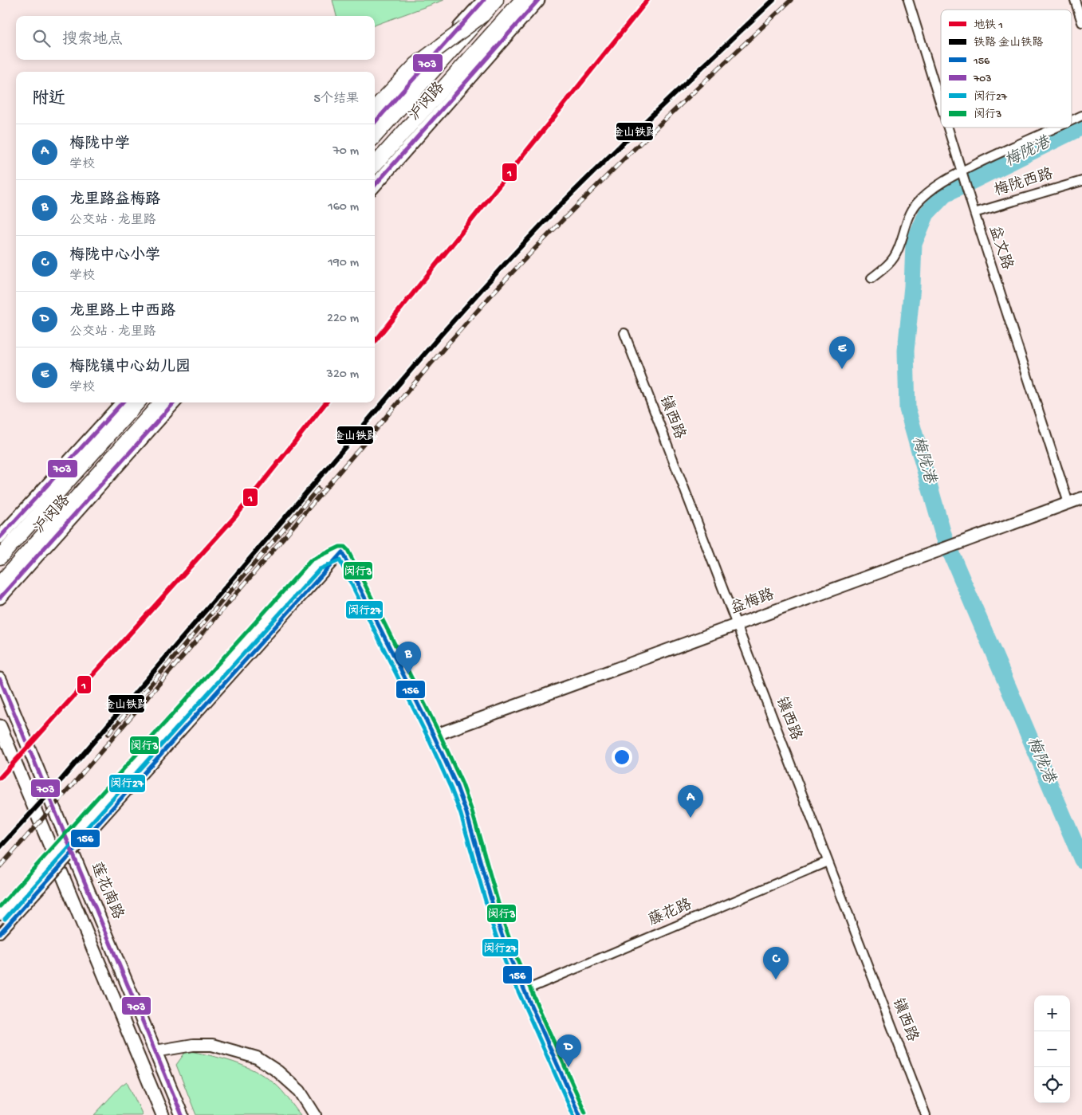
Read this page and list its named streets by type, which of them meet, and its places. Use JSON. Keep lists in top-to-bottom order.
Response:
{
  "streets": {
    "main road": ["沪闵路", "莲花南路"],
    "street": [
      "梅陇西路",
      "益文路",
      "镇西路",
      "益梅路",
      "藤花路"
    ]
  },
  "crossings": [
    ["梅陇西路", "益文路"],
    ["益文路", "益梅路"],
    ["镇西路", "益梅路"],
    ["镇西路", "藤花路"]
  ],
  "water": ["梅陇港"],
  "lines": [
    "metro line 1",
    "rail line 金山铁路",
    "transit line 703",
    "transit line 闵行3",
    "transit line 156",
    "transit line 闵行27"
  ],
  "legend": [
    "地铁 1",
    "铁路 金山铁路",
    "156",
    "703",
    "闵行27",
    "闵行3"
  ],
  "page": {
    "search": "搜索地点",
    "heading": ["附近", "5个结果"],
    "list": [
      {
        "mark": "A",
        "name": "梅陇中学",
        "note": "学校",
        "value": "70 m"
      },
      {
        "mark": "B",
        "name": "龙里路益梅路",
        "note": "公交站 · 龙里路",
        "value": "160 m"
      },
      {
        "mark": "C",
        "name": "梅陇中心小学",
        "note": "学校",
        "value": "190 m"
      },
      {
        "mark": "D",
        "name": "龙里路上中西路",
        "note": "公交站 · 龙里路",
        "value": "220 m"
      },
      {
        "mark": "E",
        "name": "梅陇镇中心幼儿园",
        "note": "学校",
        "value": "320 m"
      }
    ],
    "pins": [
      "E",
      "B",
      "A",
      "C",
      "D"
    ],
    "map_buttons": ["+", "−"]
  }
}
